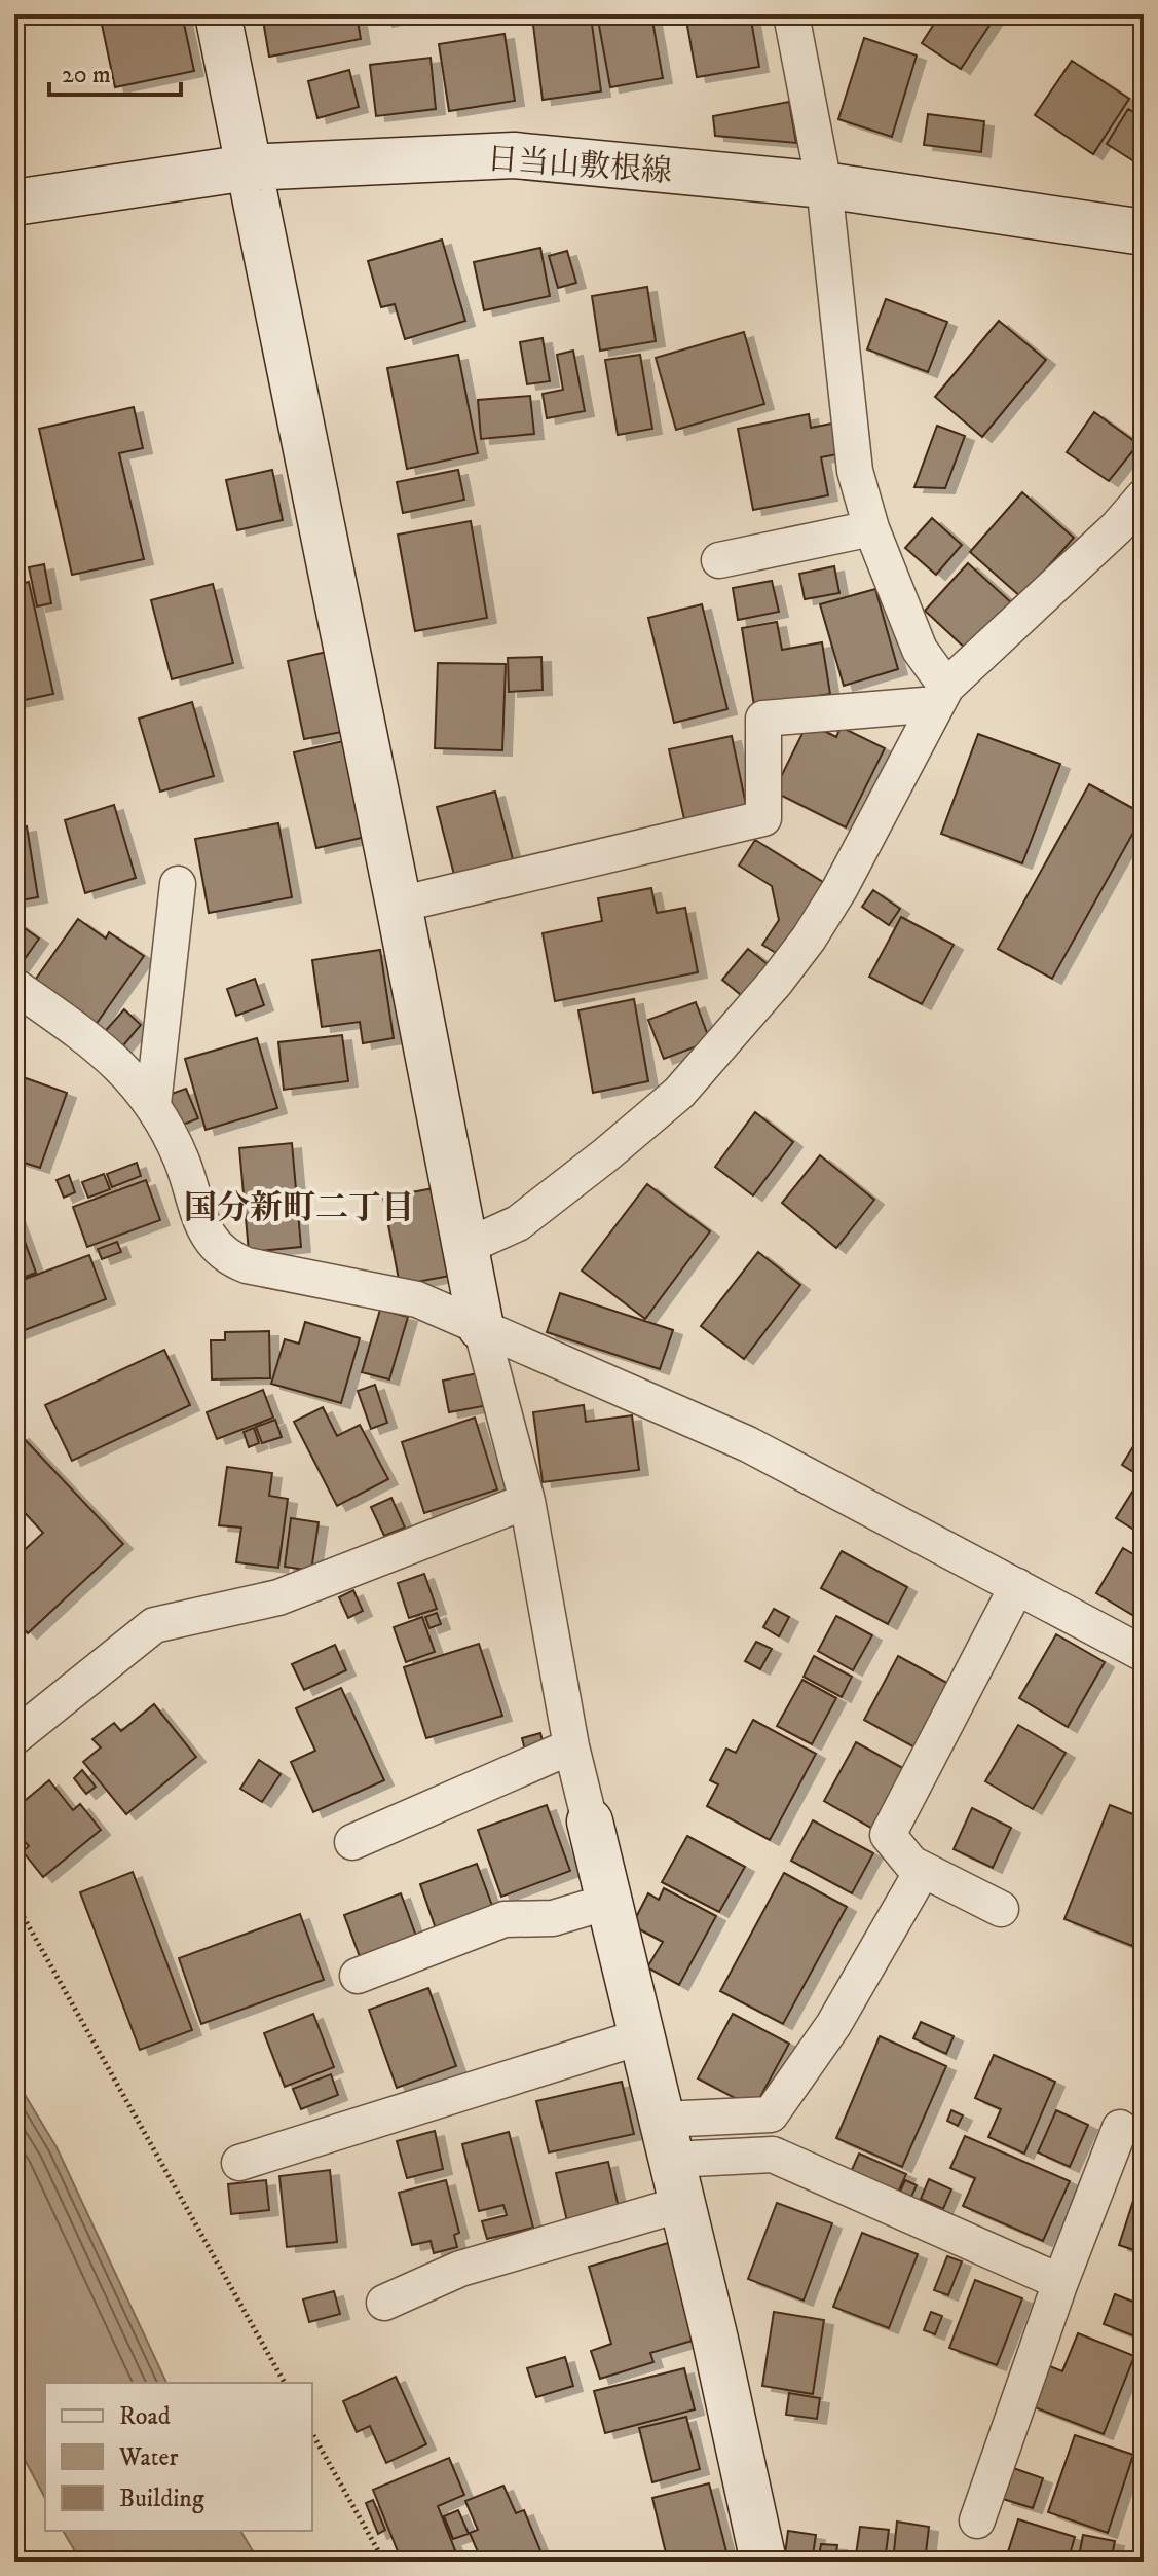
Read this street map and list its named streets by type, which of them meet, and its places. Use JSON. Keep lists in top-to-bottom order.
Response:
{
  "streets": {
    "street": ["日当山敷根線"]
  },
  "districts": ["国分新町二丁目"],
  "legend": ["Road", "Water", "Building"],
  "scale_bar": "20 m"
}
